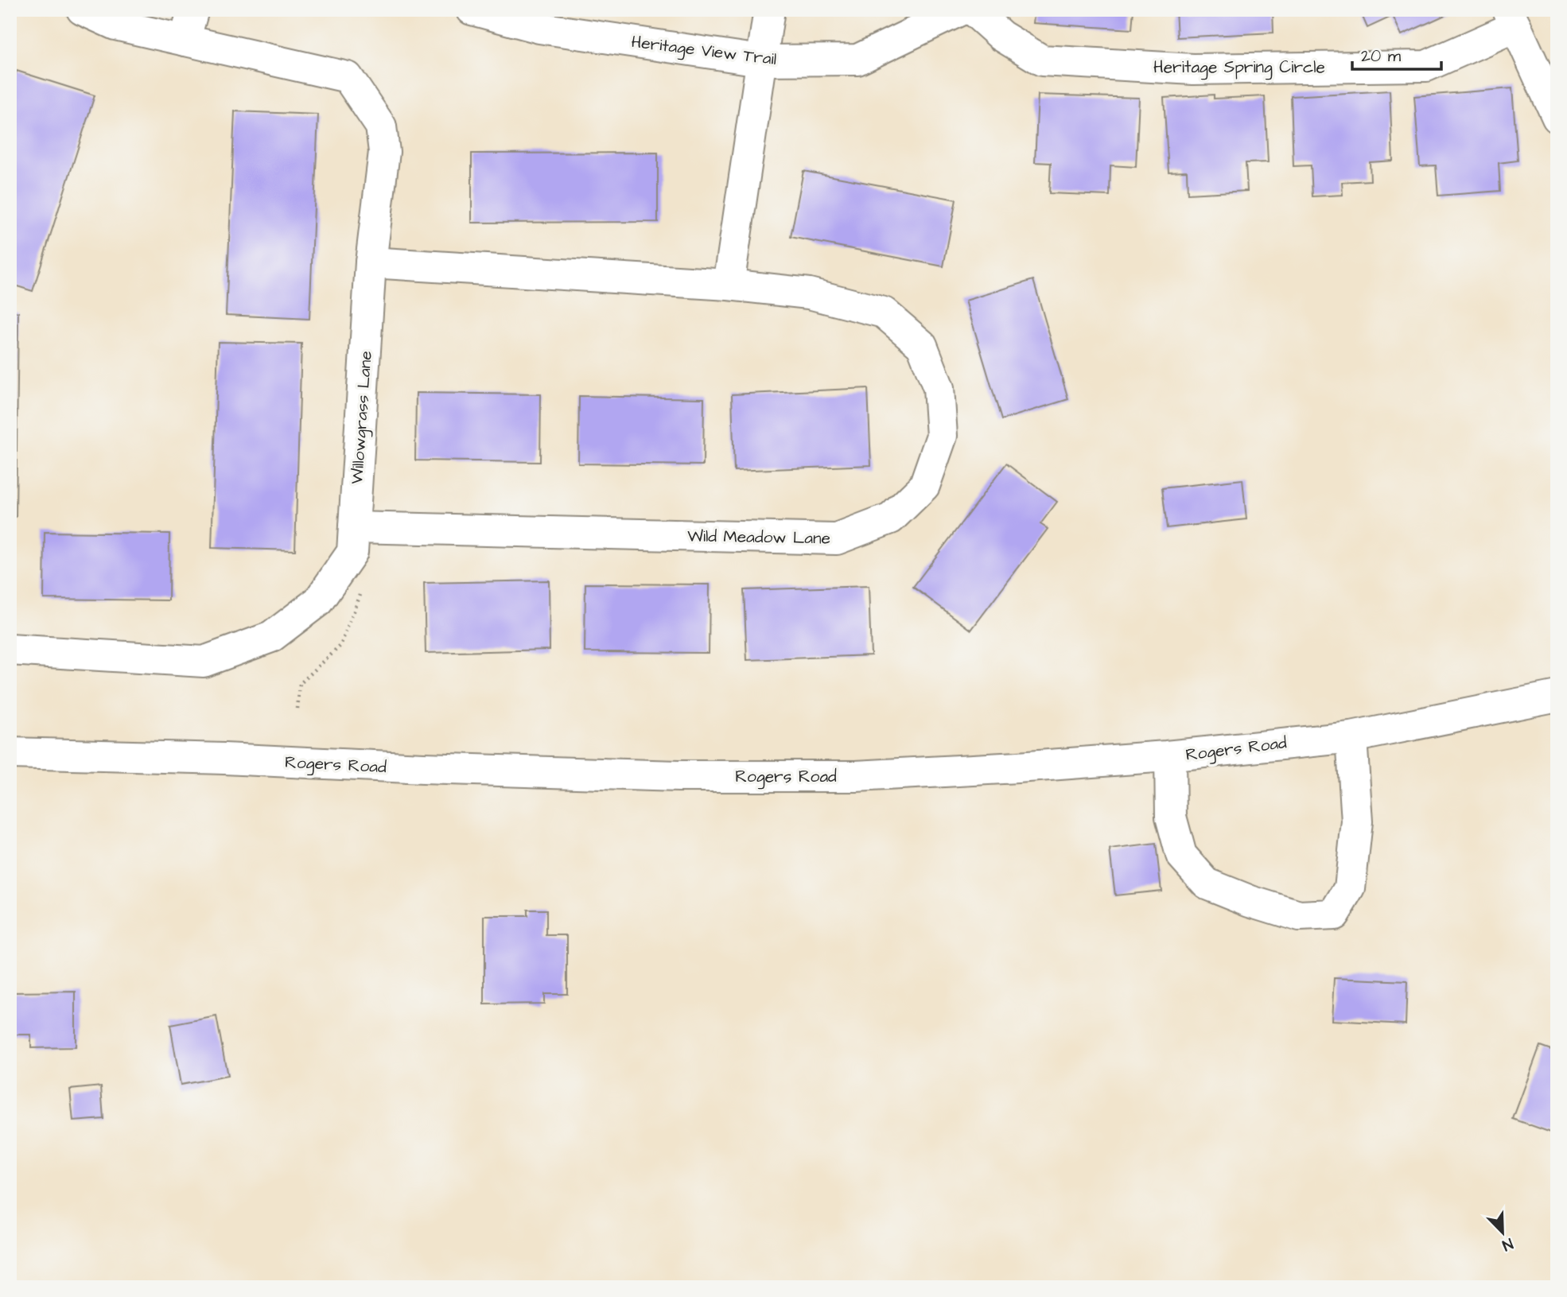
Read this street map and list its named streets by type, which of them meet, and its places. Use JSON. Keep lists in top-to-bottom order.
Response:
{
  "streets": {
    "street": [
      "Heritage View Trail",
      "Heritage Spring Circle",
      "Willowgrass Lane",
      "Wild Meadow Lane",
      "Rogers Road"
    ]
  },
  "crossings": [
    ["Willowgrass Lane", "Wild Meadow Lane"]
  ],
  "scale_bar": "20 m",
  "north": "bottom right"
}
